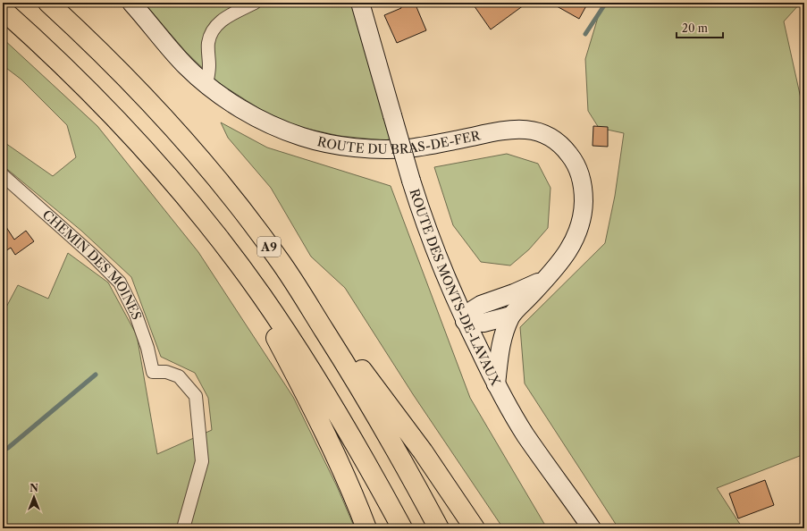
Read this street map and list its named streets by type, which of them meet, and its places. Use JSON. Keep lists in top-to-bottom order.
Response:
{
  "streets": {
    "highway": ["A9"],
    "street": ["ROUTE DU BRAS-DE-FER", "CHEMIN DES MOINES", "ROUTE DES MONTS-DE-LAVAUX"]
  },
  "crossings": [
    ["ROUTE DU BRAS-DE-FER", "ROUTE DES MONTS-DE-LAVAUX"]
  ],
  "scale_bar": "20 m",
  "north": "top"
}
